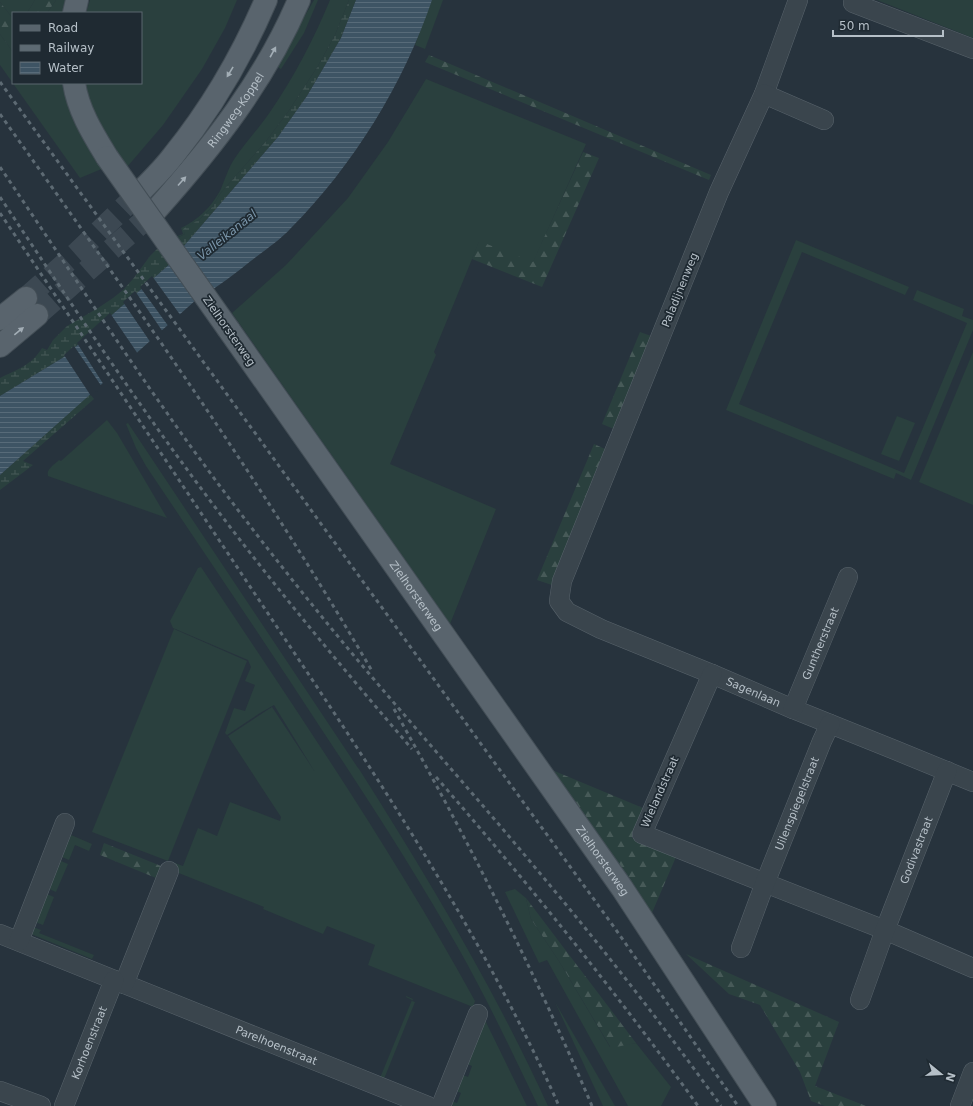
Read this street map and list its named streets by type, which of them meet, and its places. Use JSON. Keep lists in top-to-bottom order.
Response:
{
  "streets": {
    "main road": ["Ringweg-Koppel", "Zielhorsterweg"],
    "street": [
      "Paladijnenweg",
      "Guntherstraat",
      "Sagenlaan",
      "Wielandstraat",
      "Uilenspiegelstraat",
      "Godivastraat",
      "Korhoenstraat",
      "Parelhoenstraat"
    ]
  },
  "crossings": [
    ["Paladijnenweg", "Sagenlaan"],
    ["Guntherstraat", "Sagenlaan"],
    ["Sagenlaan", "Wielandstraat"],
    ["Sagenlaan", "Uilenspiegelstraat"],
    ["Sagenlaan", "Godivastraat"],
    ["Wielandstraat", "Uilenspiegelstraat"],
    ["Wielandstraat", "Godivastraat"],
    ["Korhoenstraat", "Parelhoenstraat"]
  ],
  "water": ["Valleikanaal"],
  "legend": ["Road", "Railway", "Water"],
  "scale_bar": "50 m",
  "north": "right"
}
